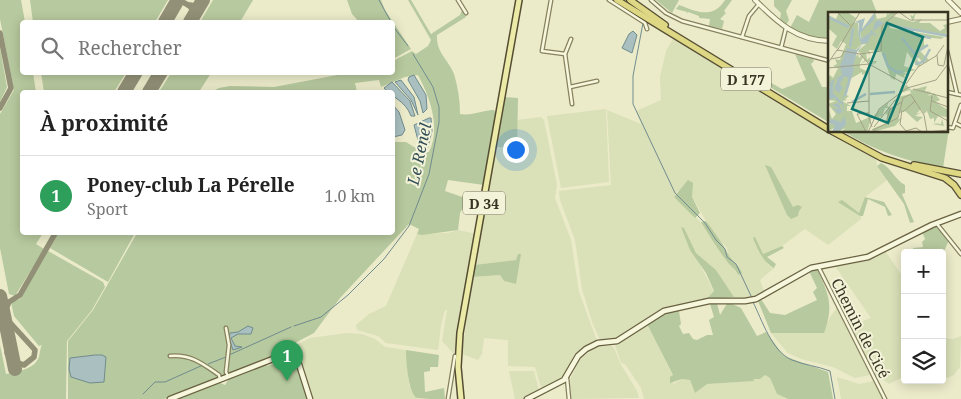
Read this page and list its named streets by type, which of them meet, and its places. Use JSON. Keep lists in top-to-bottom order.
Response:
{
  "streets": {
    "highway": ["D 177"],
    "main road": ["D 34"],
    "street": ["Chemin de Cicé"]
  },
  "water": ["Le Renel"],
  "page": {
    "search": "Rechercher",
    "heading": "À proximité",
    "list": [
      {
        "mark": "1",
        "name": "Poney-club La Pérelle",
        "note": "Sport",
        "value": "1.0 km"
      }
    ],
    "map_buttons": ["+", "−"],
    "pins": "1"
  }
}
